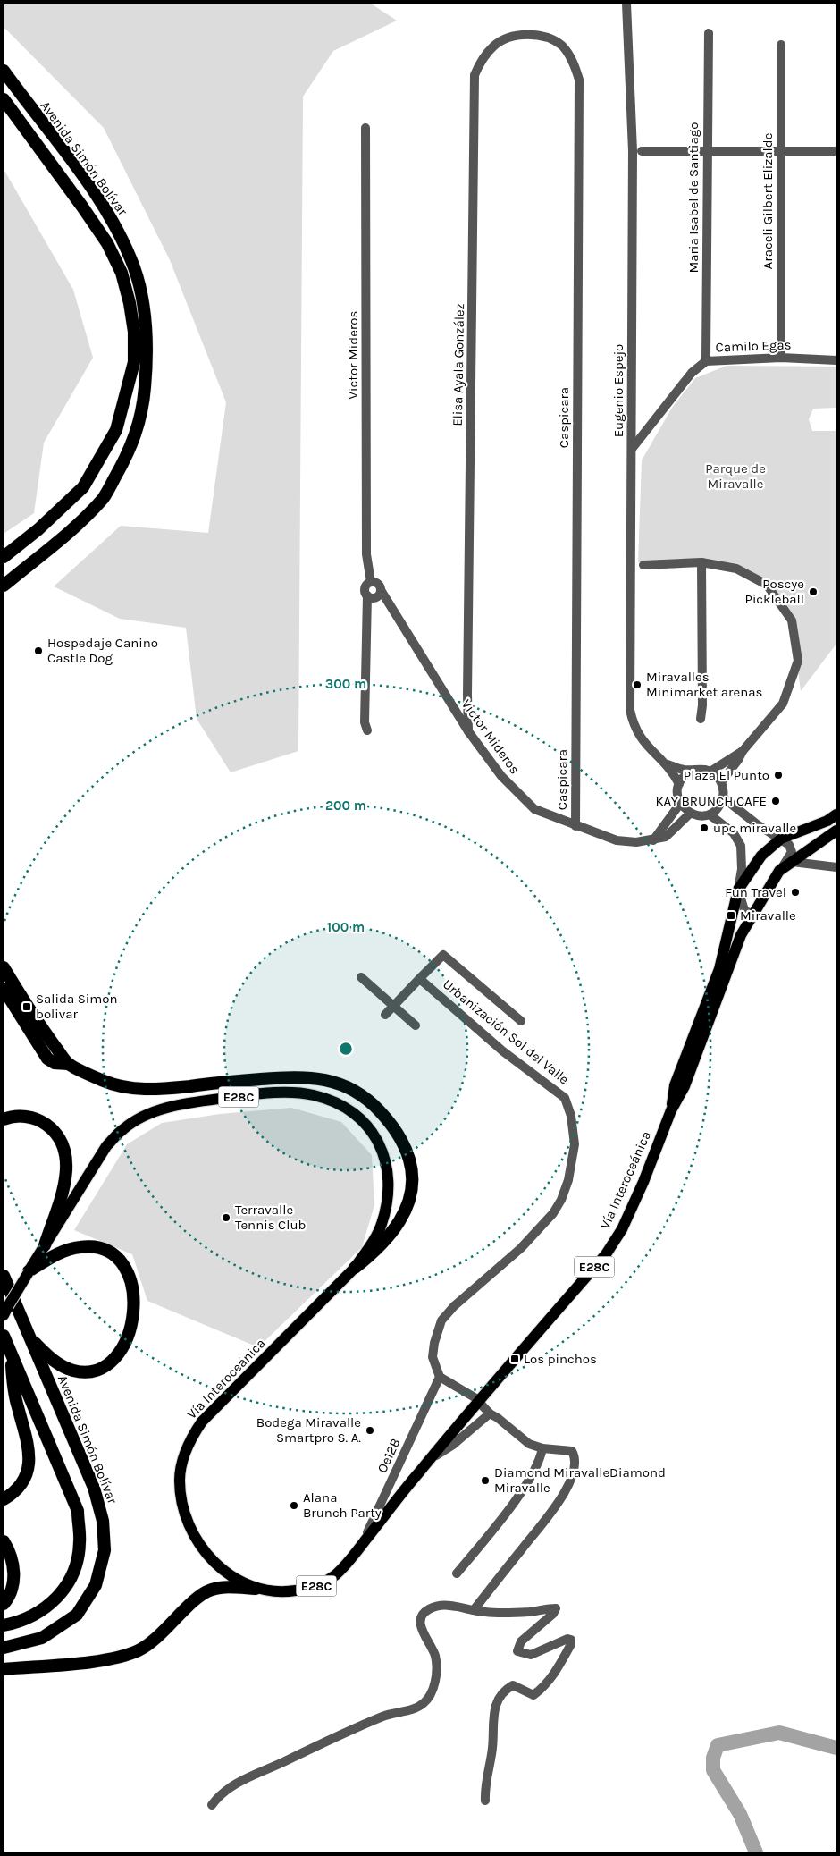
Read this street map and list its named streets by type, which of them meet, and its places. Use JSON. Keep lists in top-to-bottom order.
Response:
{
  "streets": {
    "highway": ["Avenida Simón Bolívar"],
    "main road": ["E28C", "Vía Interoceánica"],
    "street": [
      "Maria Isabel de Santiago",
      "Araceli Gilbert Elizalde",
      "Camilo Egas",
      "Victor Mideros",
      "Elisa Ayala González",
      "Eugenio Espejo",
      "Caspicara",
      "Urbanización Sol del Valle",
      "Oe12B"
    ]
  },
  "crossings": [
    ["Maria Isabel de Santiago", "Camilo Egas"],
    ["Araceli Gilbert Elizalde", "Camilo Egas"],
    ["Camilo Egas", "Eugenio Espejo"],
    ["Victor Mideros", "Elisa Ayala González"],
    ["Victor Mideros", "Eugenio Espejo"],
    ["Victor Mideros", "Caspicara"],
    ["Elisa Ayala González", "Caspicara"],
    ["Urbanización Sol del Valle", "Oe12B"],
    ["Vía Interoceánica", "Oe12B"]
  ],
  "parks": ["Parque de Miravalle"],
  "places": {
    "other": [
      "Poscye Pickleball",
      "Hospedaje Canino Castle Dog",
      "Miravalles Minimarket arenas",
      "Plaza El Punto",
      "KAY BRUNCH CAFE",
      "upc miravalle",
      "Fun Travel",
      "Terravalle Tennis Club",
      "Bodega Miravalle Smartpro S. A.",
      "Diamond MiravalleDiamond Miravalle",
      "Alana Brunch Party"
    ],
    "transit": ["Miravalle", "Salida Simon bolivar", "Los pinchos"]
  },
  "rings": ["300 m", "200 m", "100 m"]
}
